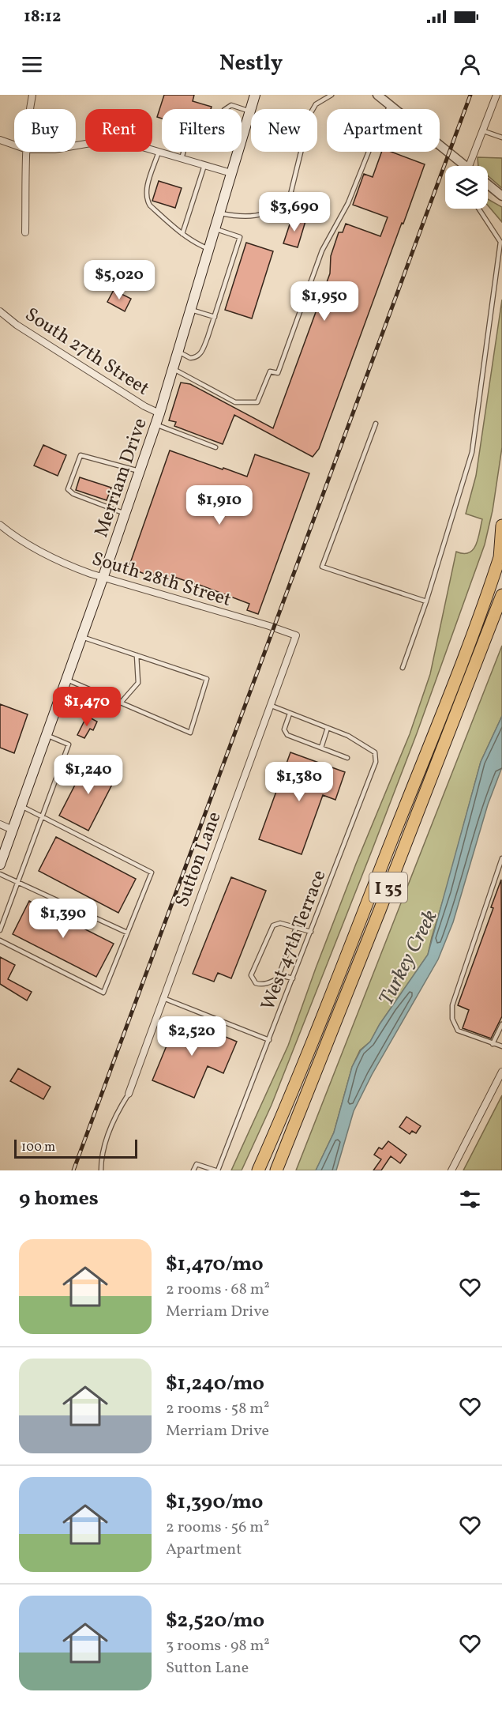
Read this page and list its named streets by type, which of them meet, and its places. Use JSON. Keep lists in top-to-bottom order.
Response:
{
  "streets": {
    "highway": ["I 35"],
    "main road": ["Merriam Drive"],
    "street": ["South 27th Street", "South 28th Street", "Sutton Lane"],
    "lane": ["West 47th Terrace"]
  },
  "crossings": [
    ["South 27th Street", "Merriam Drive"],
    ["Merriam Drive", "South 28th Street"],
    ["South 28th Street", "Sutton Lane"]
  ],
  "water": ["Turkey Creek"],
  "scale_bar": "100 m",
  "page": {
    "status": "18:12",
    "header": "Nestly",
    "chip": [
      "Buy",
      "Rent",
      "Filters",
      "New",
      "Apartment"
    ],
    "price": [
      "$3,690",
      "$5,020",
      "$1,950",
      "$1,910",
      "$1,470",
      "$1,240",
      "$1,380",
      "$1,390",
      "$2,520"
    ],
    "scale": "100 m",
    "heading": "9 homes",
    "list": [
      {
        "name": "$1,470/mo",
        "note": "2 rooms · 68 m² · Merriam Drive"
      },
      {
        "name": "$1,240/mo",
        "note": "2 rooms · 58 m² · Merriam Drive"
      },
      {
        "name": "$1,390/mo",
        "note": "2 rooms · 56 m² · Apartment"
      },
      {
        "name": "$2,520/mo",
        "note": "3 rooms · 98 m² · Sutton Lane"
      }
    ]
  }
}
